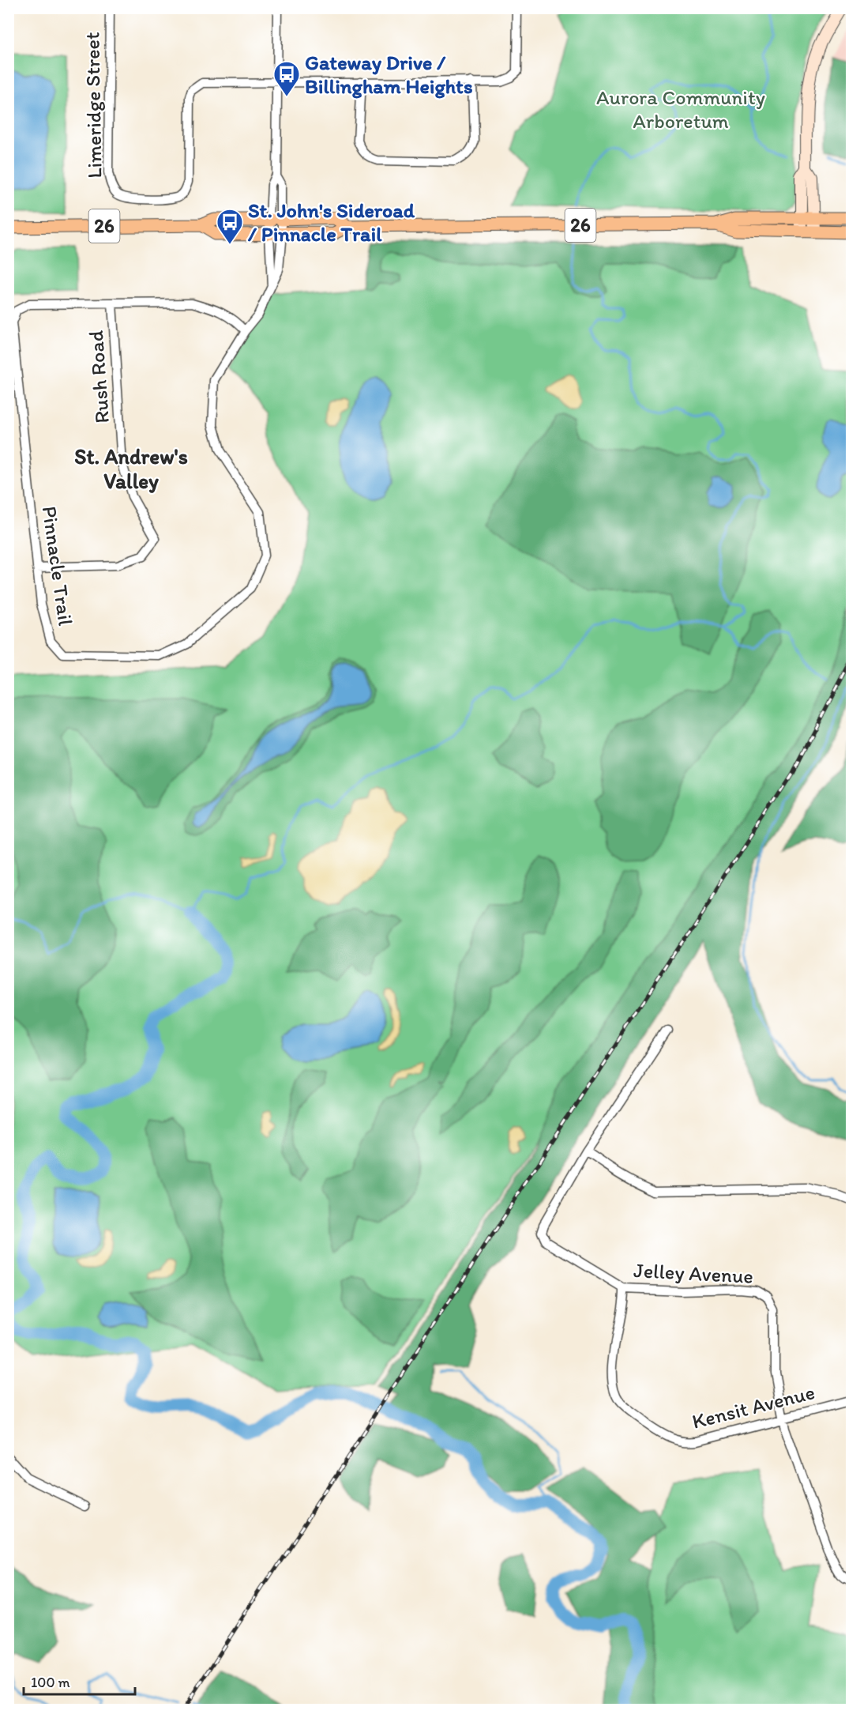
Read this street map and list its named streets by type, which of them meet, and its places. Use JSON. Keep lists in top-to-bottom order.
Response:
{
  "streets": {
    "main road": ["26"],
    "street": [
      "Limeridge Street",
      "Rush Road",
      "Pinnacle Trail",
      "Jelley Avenue",
      "Kensit Avenue"
    ]
  },
  "crossings": [
    ["Limeridge Street", "Pinnacle Trail"],
    ["26", "Pinnacle Trail"],
    ["Rush Road", "Pinnacle Trail"],
    ["Jelley Avenue", "Kensit Avenue"]
  ],
  "districts": ["St. Andrew's Valley"],
  "parks": ["Aurora Community Arboretum"],
  "places": {
    "bus stop": ["Gateway Drive / Billingham Heights", "St. John's Sideroad / Pinnacle Trail"]
  },
  "scale_bar": "100 m"
}
